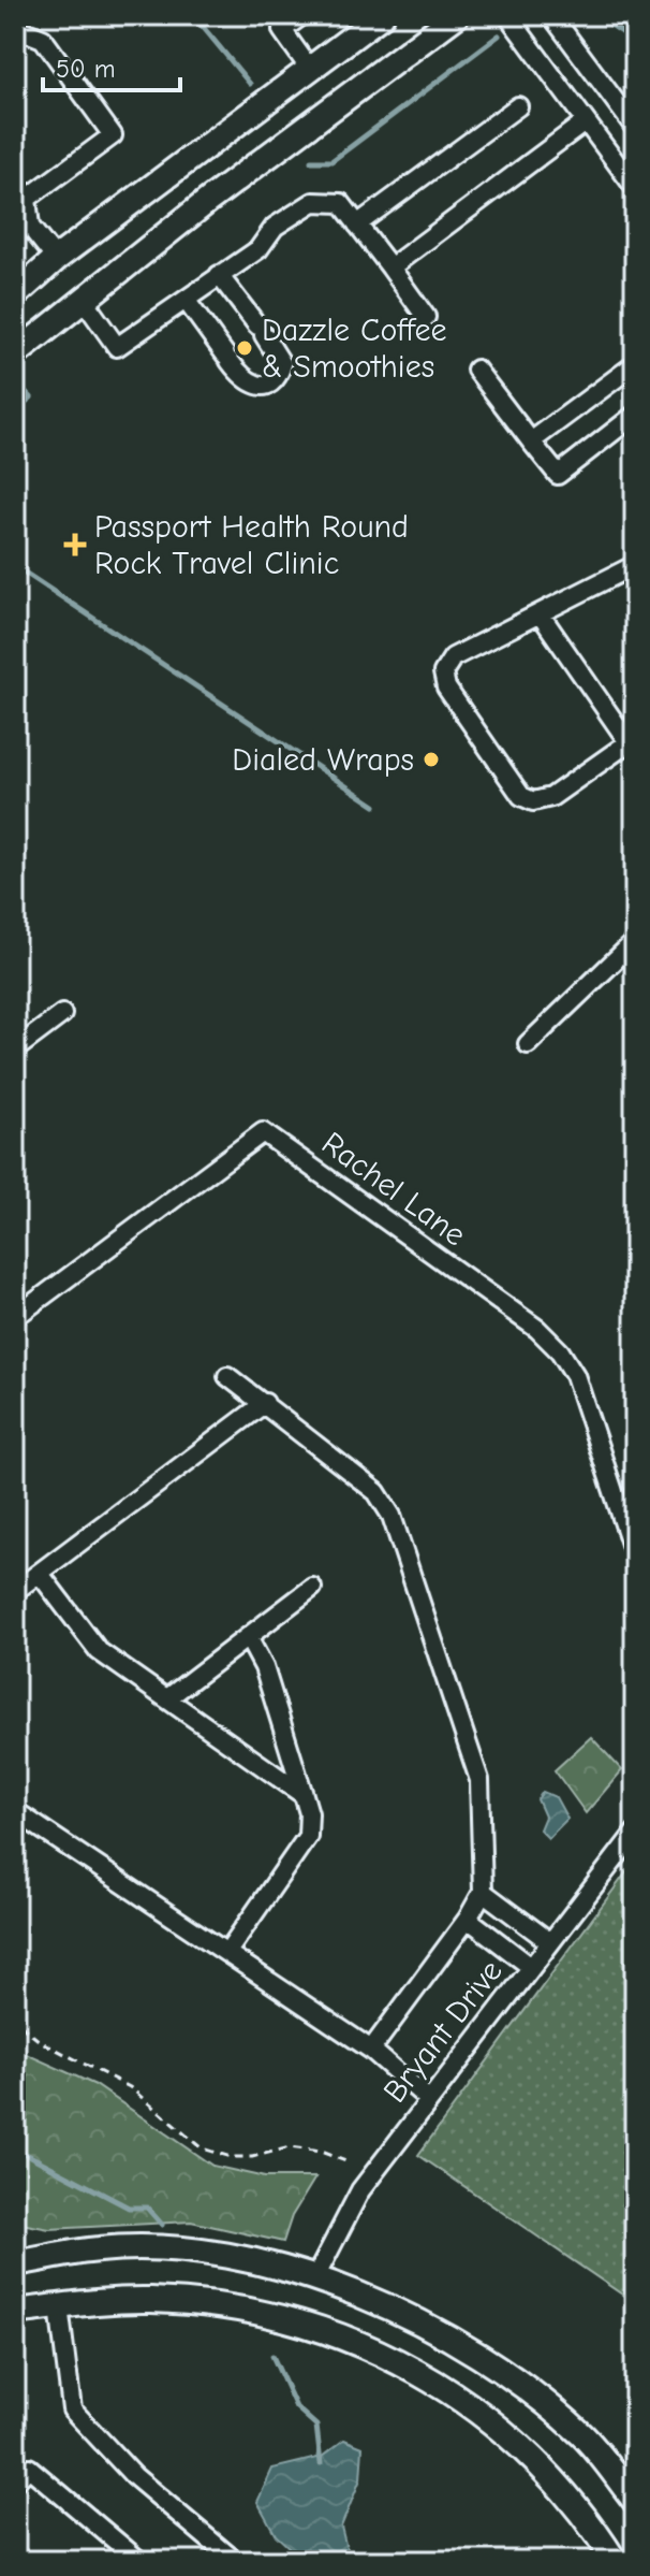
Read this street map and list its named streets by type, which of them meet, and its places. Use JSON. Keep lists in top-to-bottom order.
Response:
{
  "streets": {
    "street": ["Rachel Lane", "Bryant Drive"]
  },
  "places": {
    "other": ["Dazzle Coffee & Smoothies", "Dialed Wraps"],
    "health": ["Passport Health Round Rock Travel Clinic"]
  },
  "scale_bar": "50 m"
}
